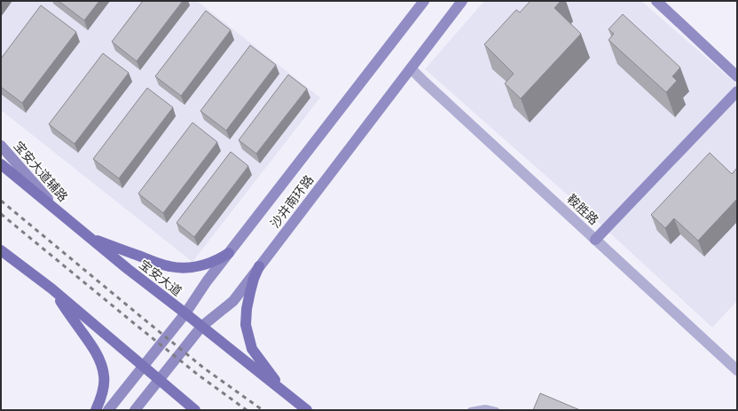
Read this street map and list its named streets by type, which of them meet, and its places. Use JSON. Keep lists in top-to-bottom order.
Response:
{
  "streets": {
    "main road": ["宝安大道辅路", "沙井南环路", "宝安大道"],
    "street": ["鞍胜路"]
  },
  "crossings": [
    ["宝安大道辅路", "宝安大道"],
    ["沙井南环路", "鞍胜路"],
    ["沙井南环路", "宝安大道"]
  ]
}
